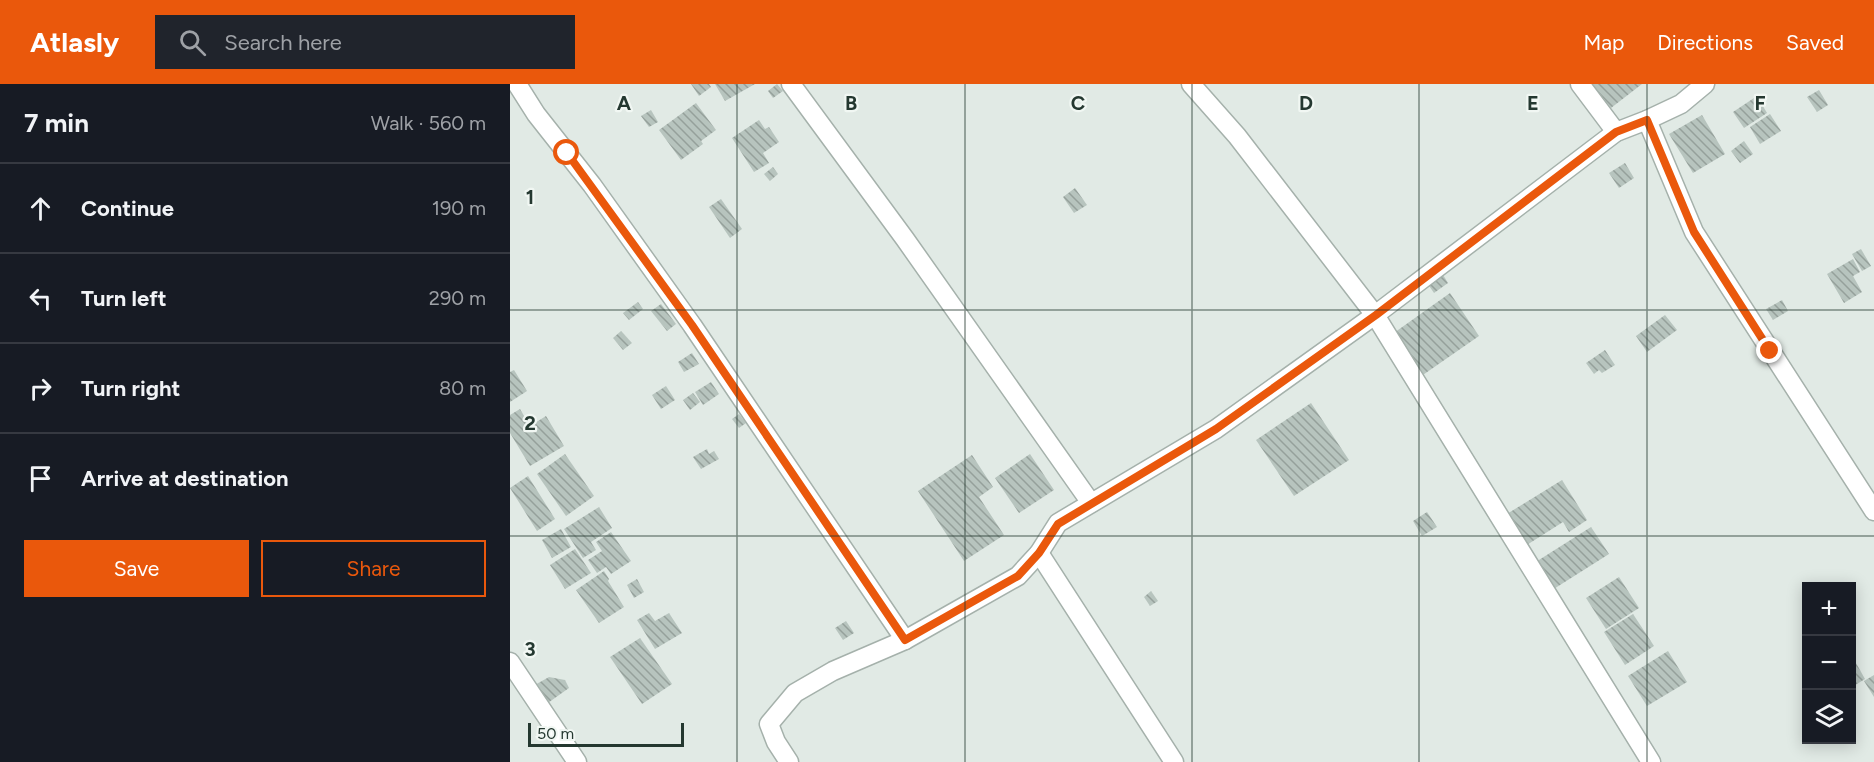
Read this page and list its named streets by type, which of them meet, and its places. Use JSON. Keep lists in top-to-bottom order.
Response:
{
  "scale_bar": "50 m",
  "page": {
    "header": "Atlasly",
    "search": "Search here",
    "nav": ["Map", "Directions", "Saved"],
    "heading": ["7 min", "Walk · 560 m"],
    "list": [
      ["Continue", "190 m"],
      ["Turn left", "290 m"],
      ["Turn right", "80 m"],
      "Arrive at destination"
    ],
    "buttons": ["Save", "Share"],
    "map_buttons": ["+", "−"],
    "scale": "50 m"
  },
  "grid": {
    "columns": [
      "A",
      "B",
      "C",
      "D",
      "E",
      "F"
    ],
    "rows": ["1", "2", "3"]
  }
}
